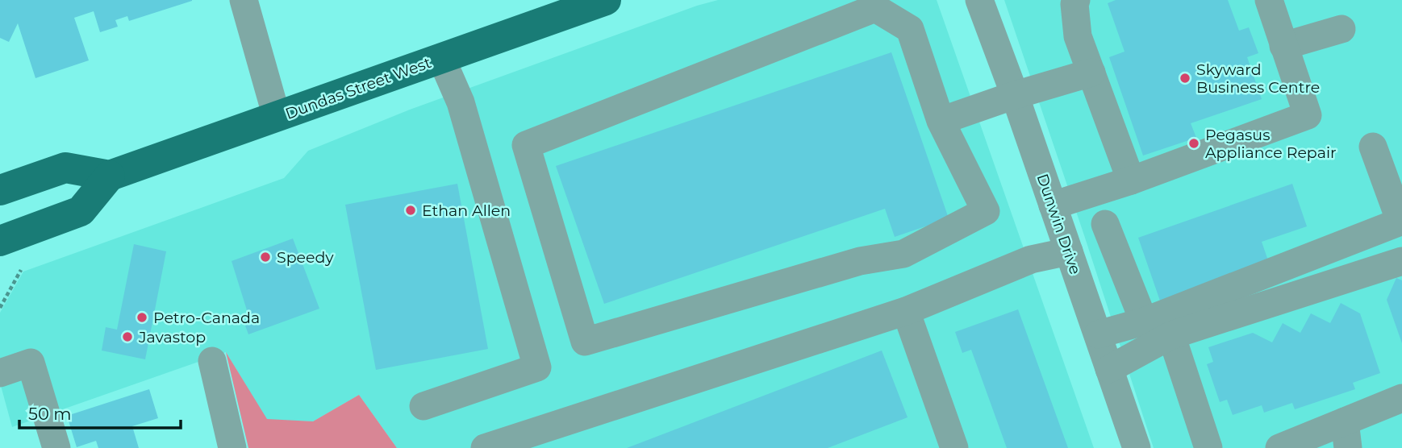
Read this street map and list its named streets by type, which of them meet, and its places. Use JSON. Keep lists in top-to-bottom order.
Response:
{
  "streets": {
    "main road": ["Dundas Street West"],
    "street": ["Dunwin Drive"]
  },
  "places": [
    "Skyward Business Centre",
    "Pegasus Appliance Repair",
    "Ethan Allen",
    "Speedy",
    "Petro-Canada",
    "Javastop"
  ],
  "scale_bar": "50 m"
}
